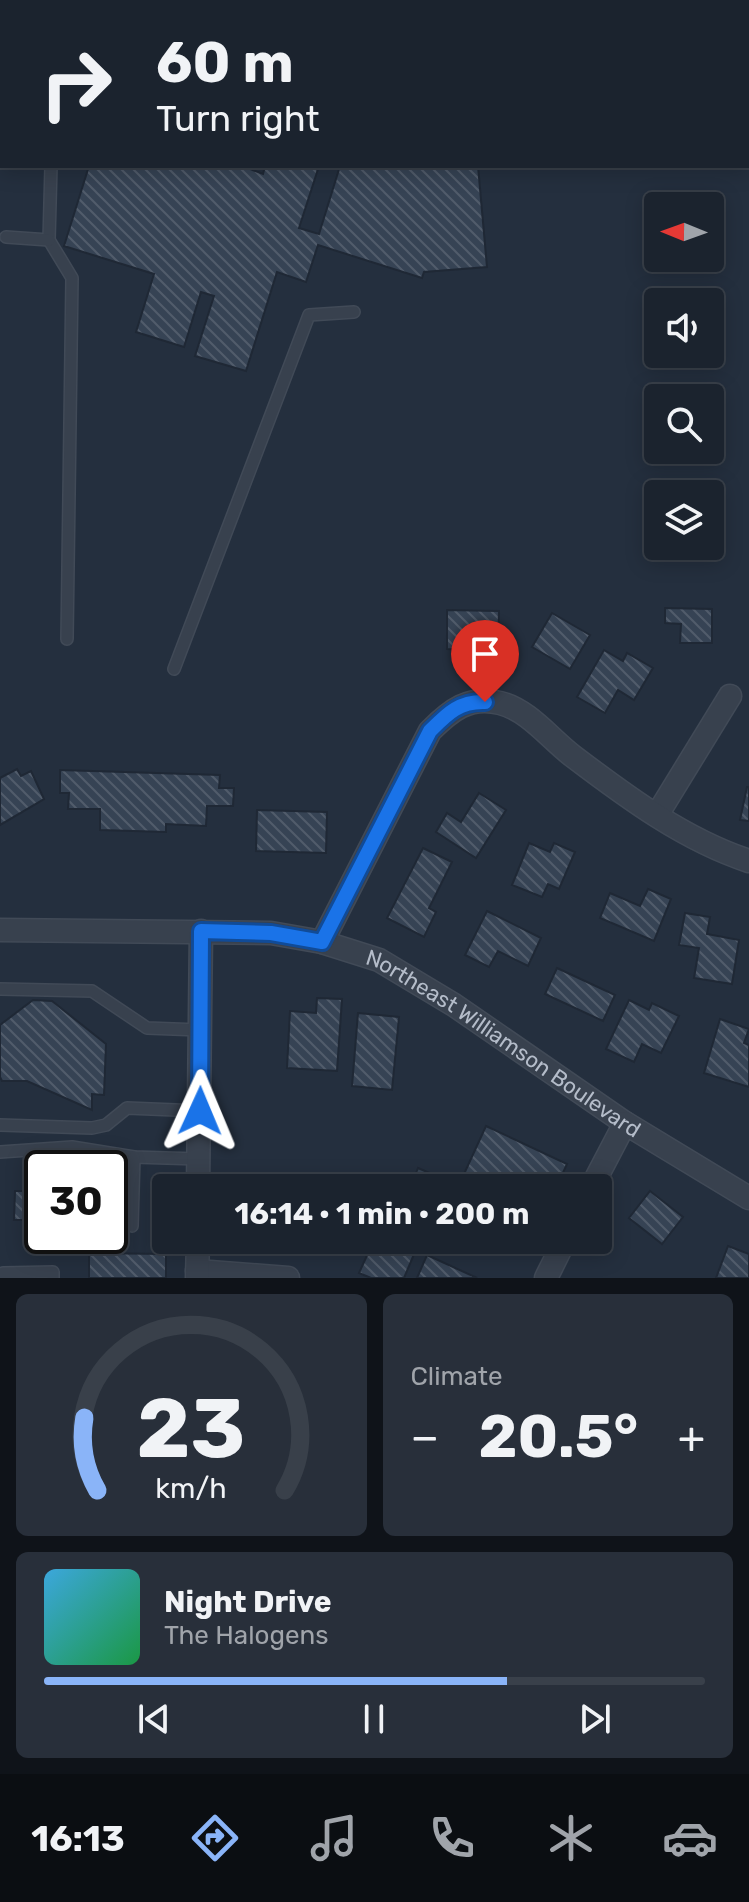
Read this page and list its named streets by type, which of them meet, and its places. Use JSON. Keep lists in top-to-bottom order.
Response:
{
  "streets": {
    "street": ["Northeast Williamson Boulevard"]
  },
  "north": "left",
  "page": {
    "turn": ["60 m", "Turn right"],
    "limit": "30",
    "trip": "16:14 · 1 min · 200 m",
    "tile": "Climate",
    "heat": ["−", "20.5°", "+"],
    "song": ["Night Drive", "The Halogens"],
    "tabs": "16:13",
    "gauge": ["23", "km/h"]
  }
}
